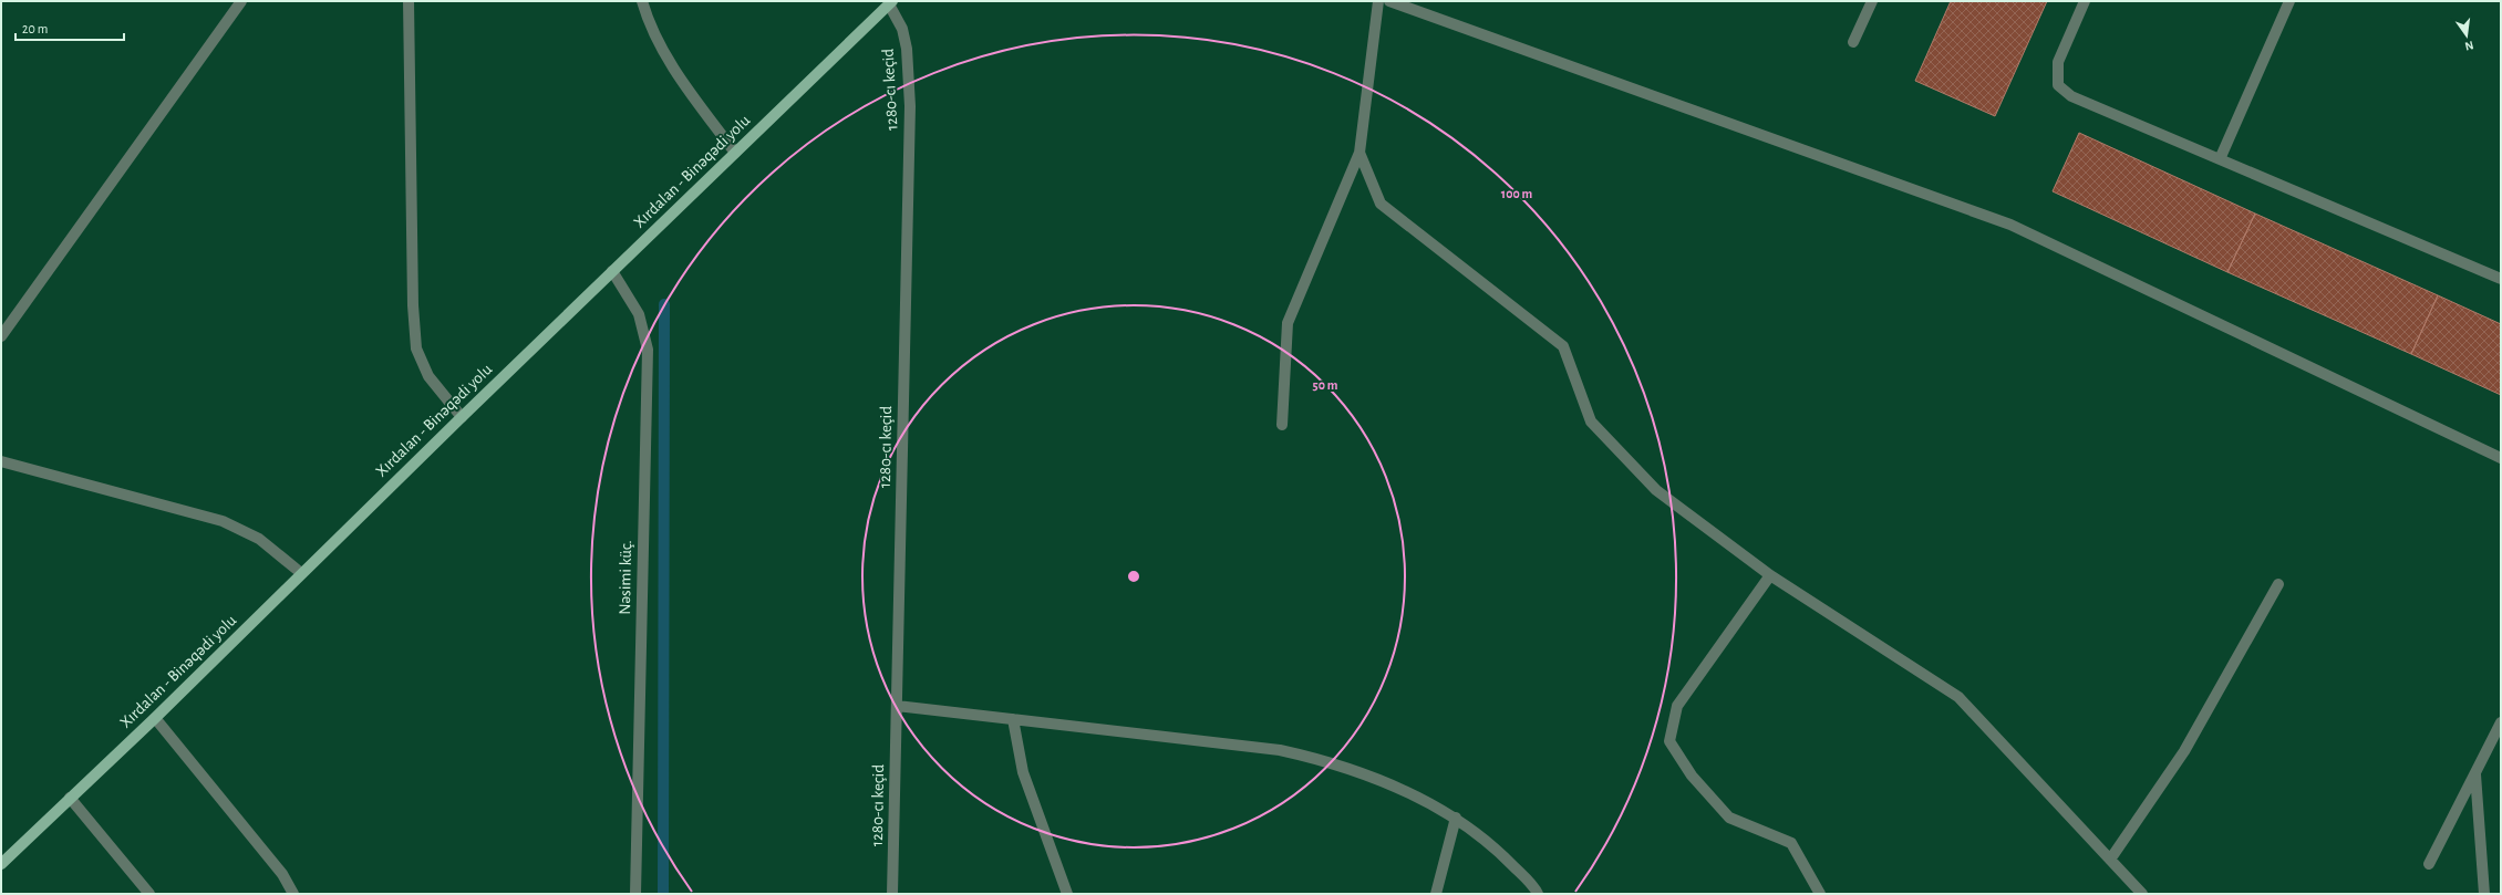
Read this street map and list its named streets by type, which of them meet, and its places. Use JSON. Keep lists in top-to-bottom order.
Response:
{
  "streets": {
    "main road": ["Xırdalan - Binəqədi yolu"],
    "street": ["1280-cı keçid", "Nəsimi küç."]
  },
  "crossings": [
    ["1280-cı keçid", "Xırdalan - Binəqədi yolu"],
    ["Xırdalan - Binəqədi yolu", "Nəsimi küç."]
  ],
  "scale_bar": "20 m",
  "north": "bottom",
  "rings": ["100 m", "50 m"]
}
